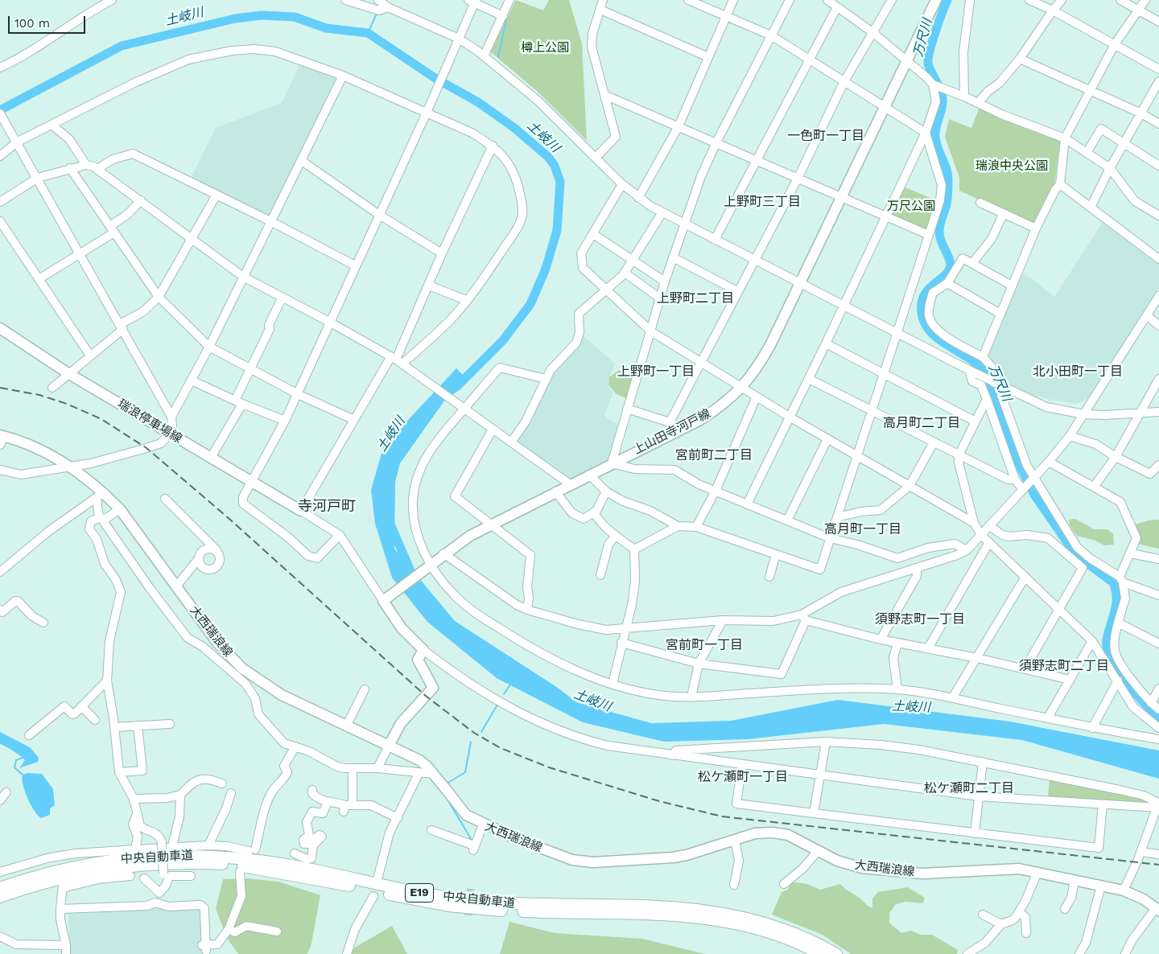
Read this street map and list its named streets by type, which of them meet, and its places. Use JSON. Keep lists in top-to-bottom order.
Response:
{
  "streets": {
    "highway": ["中央自動車道", "E19"],
    "main road": ["瑞浪停車場線", "上山田寺河戸線", "大西瑞浪線"]
  },
  "districts": [
    "一色町一丁目",
    "上野町三丁目",
    "上野町二丁目",
    "上野町一丁目",
    "北小田町一丁目",
    "高月町二丁目",
    "宮前町二丁目",
    "寺河戸町",
    "高月町一丁目",
    "須野志町一丁目",
    "宮前町一丁目",
    "須野志町二丁目",
    "松ケ瀬町一丁目",
    "松ケ瀬町二丁目"
  ],
  "water": ["土岐川", "万尺川"],
  "parks": ["樽上公園", "瑞浪中央公園", "万尺公園"],
  "scale_bar": "100 m"
}
